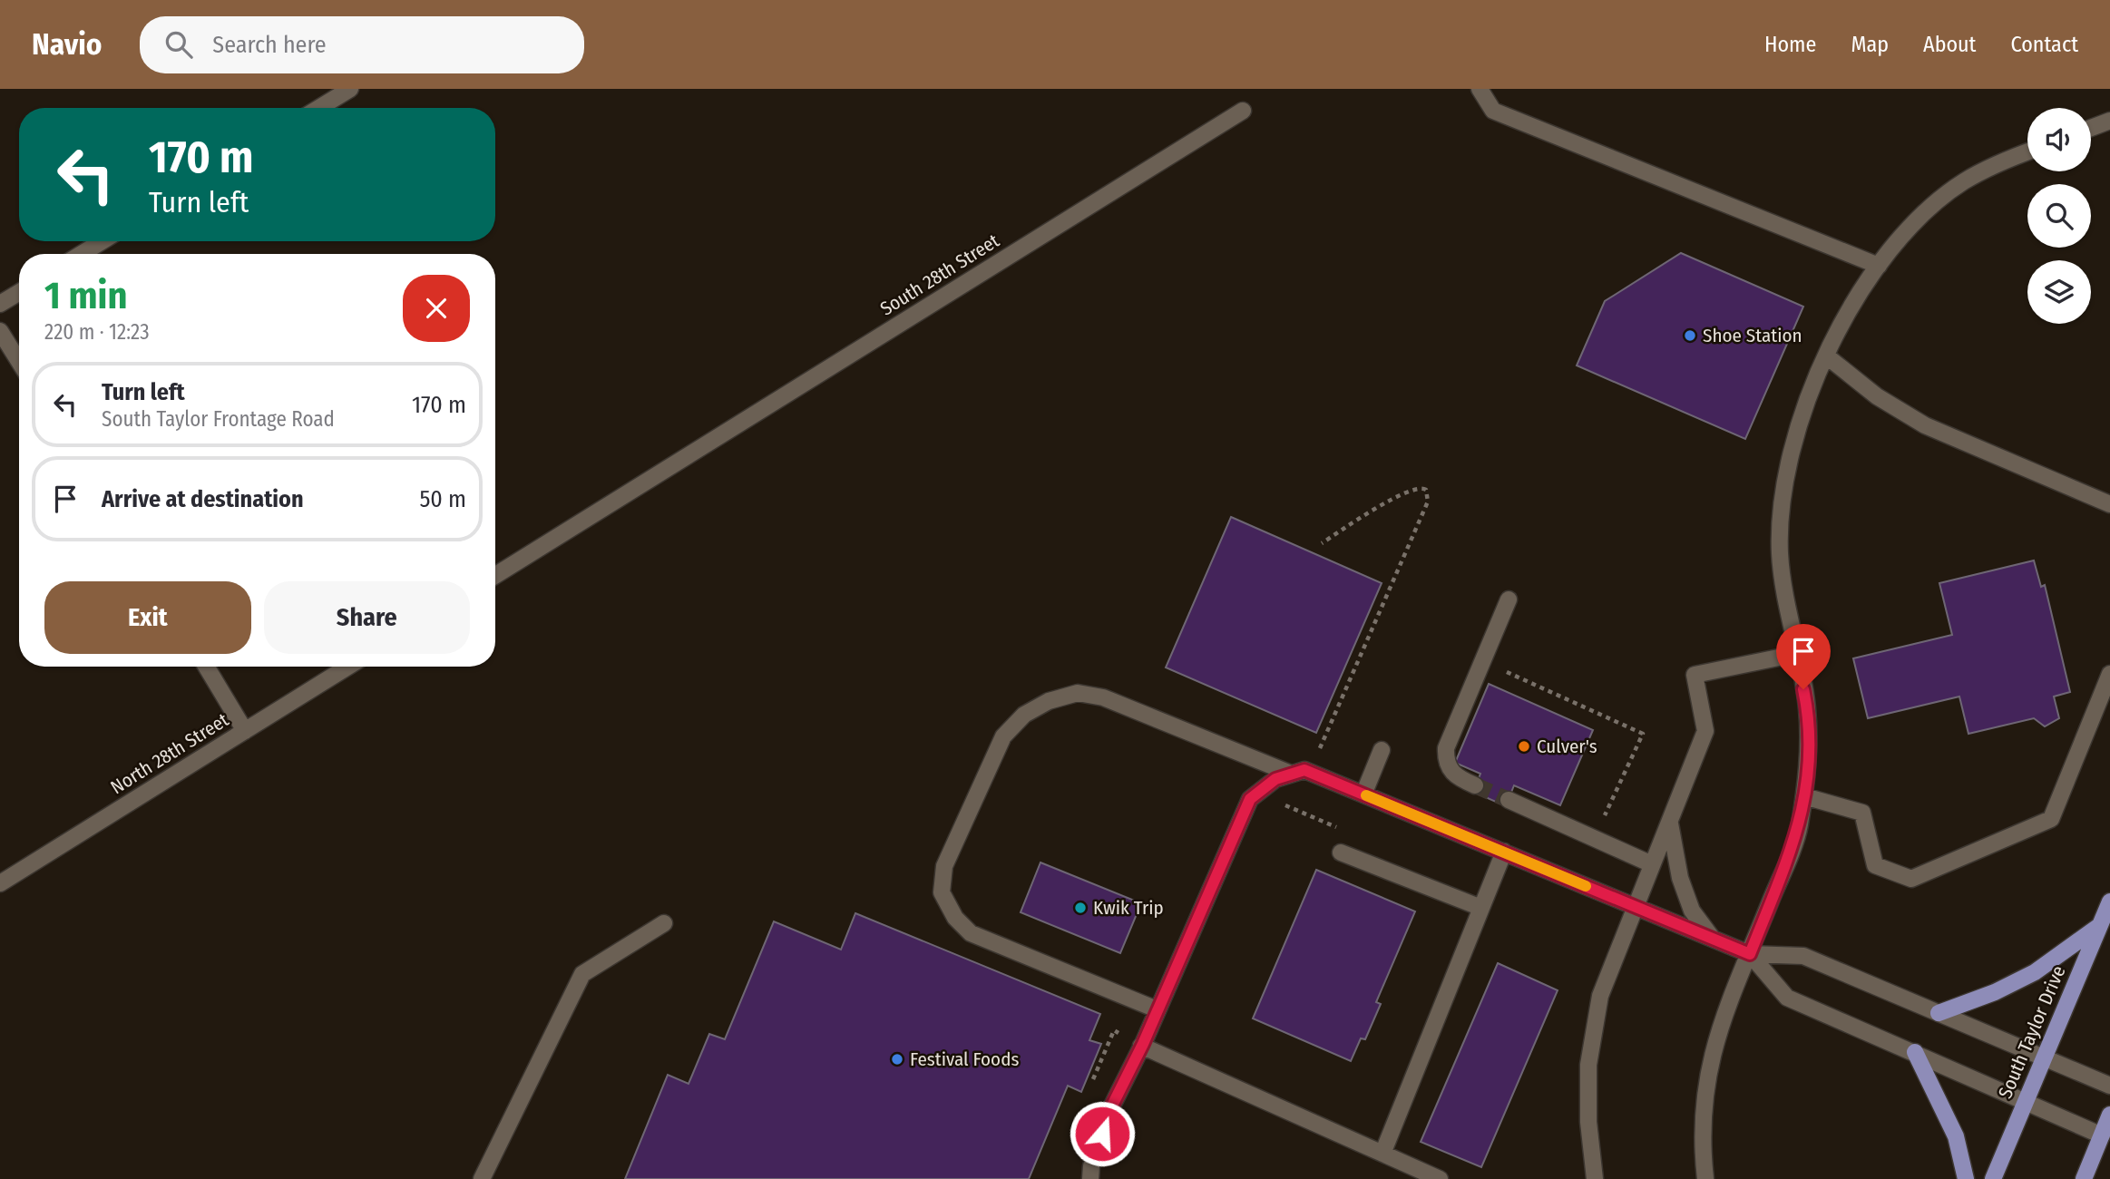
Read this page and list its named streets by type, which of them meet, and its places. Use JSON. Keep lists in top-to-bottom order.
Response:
{
  "streets": {
    "main road": ["South Taylor Drive"],
    "street": ["South 28th Street", "North 28th Street"]
  },
  "places": [
    "Shoe Station",
    "Culver's",
    "Kwik Trip",
    "Festival Foods"
  ],
  "page": {
    "header": "Navio",
    "search": "Search here",
    "nav": [
      "Home",
      "Map",
      "About",
      "Contact"
    ],
    "turn": ["170 m", "Turn left"],
    "heading": ["1 min", "220 m · 12:23"],
    "list": [
      {
        "name": "Turn left",
        "note": "South Taylor Frontage Road",
        "value": "170 m"
      },
      {
        "name": "Arrive at destination",
        "value": "50 m"
      }
    ],
    "buttons": ["Exit", "Share"]
  }
}
